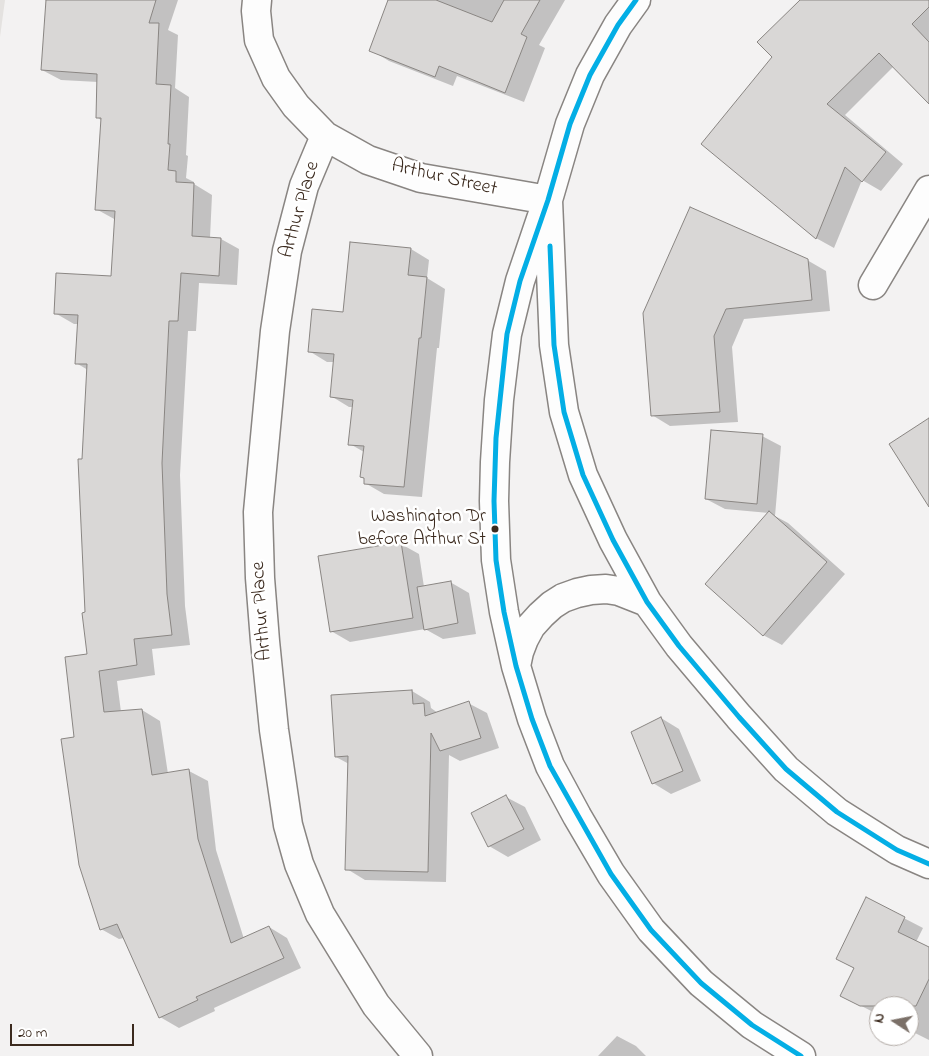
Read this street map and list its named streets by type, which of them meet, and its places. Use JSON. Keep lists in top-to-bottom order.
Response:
{
  "streets": {
    "street": ["Arthur Street", "Arthur Place"]
  },
  "crossings": [
    ["Arthur Street", "Arthur Place"]
  ],
  "places": ["Washington Dr before Arthur St"],
  "scale_bar": "20 m",
  "north": "left"
}
